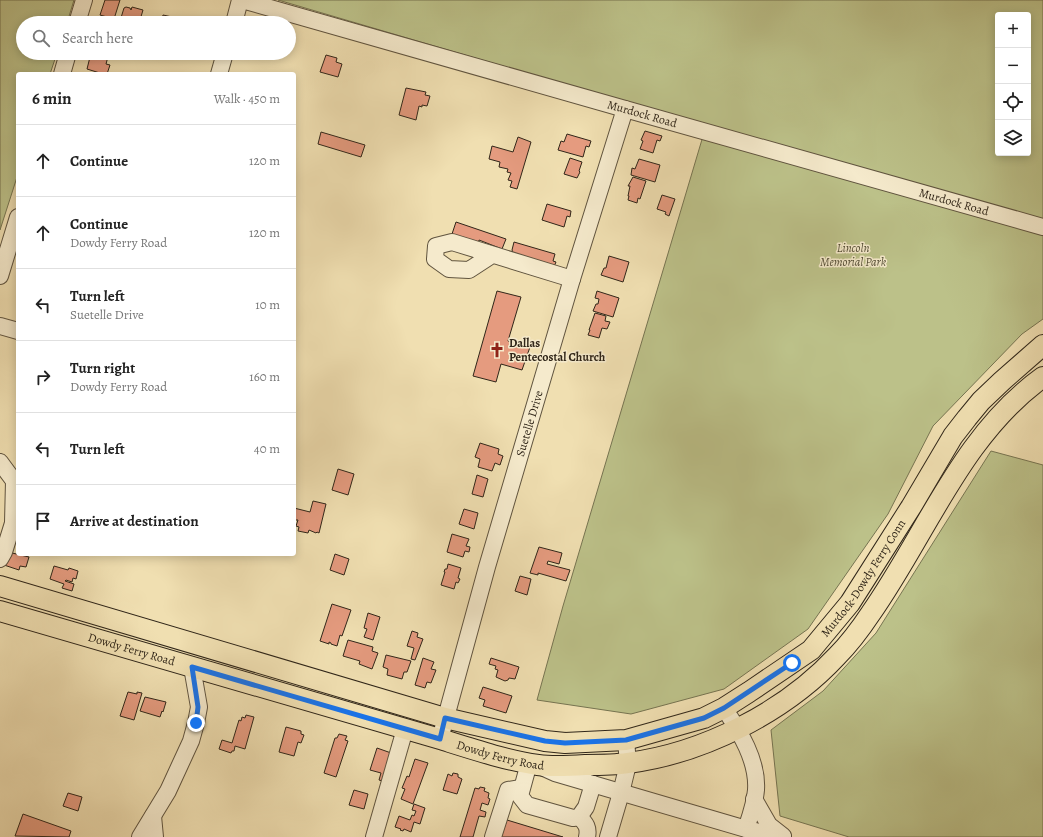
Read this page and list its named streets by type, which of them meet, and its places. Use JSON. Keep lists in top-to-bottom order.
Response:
{
  "streets": {
    "main road": ["Murdock-Dowdy Ferry Conn", "Dowdy Ferry Road"],
    "street": ["Murdock Road", "Suetelle Drive"]
  },
  "crossings": [
    ["Murdock Road", "Suetelle Drive"],
    ["Suetelle Drive", "Dowdy Ferry Road"],
    ["Murdock-Dowdy Ferry Conn", "Dowdy Ferry Road"]
  ],
  "parks": ["Lincoln Memorial Park"],
  "places": {
    "church": ["Dallas Pentecostal Church"]
  },
  "page": {
    "map_buttons": ["+", "−"],
    "search": "Search here",
    "heading": ["6 min", "Walk · 450 m"],
    "list": [
      ["Continue", "120 m"],
      ["Continue", "Dowdy Ferry Road", "120 m"],
      ["Turn left", "Suetelle Drive", "10 m"],
      ["Turn right", "Dowdy Ferry Road", "160 m"],
      ["Turn left", "40 m"],
      "Arrive at destination"
    ]
  }
}
